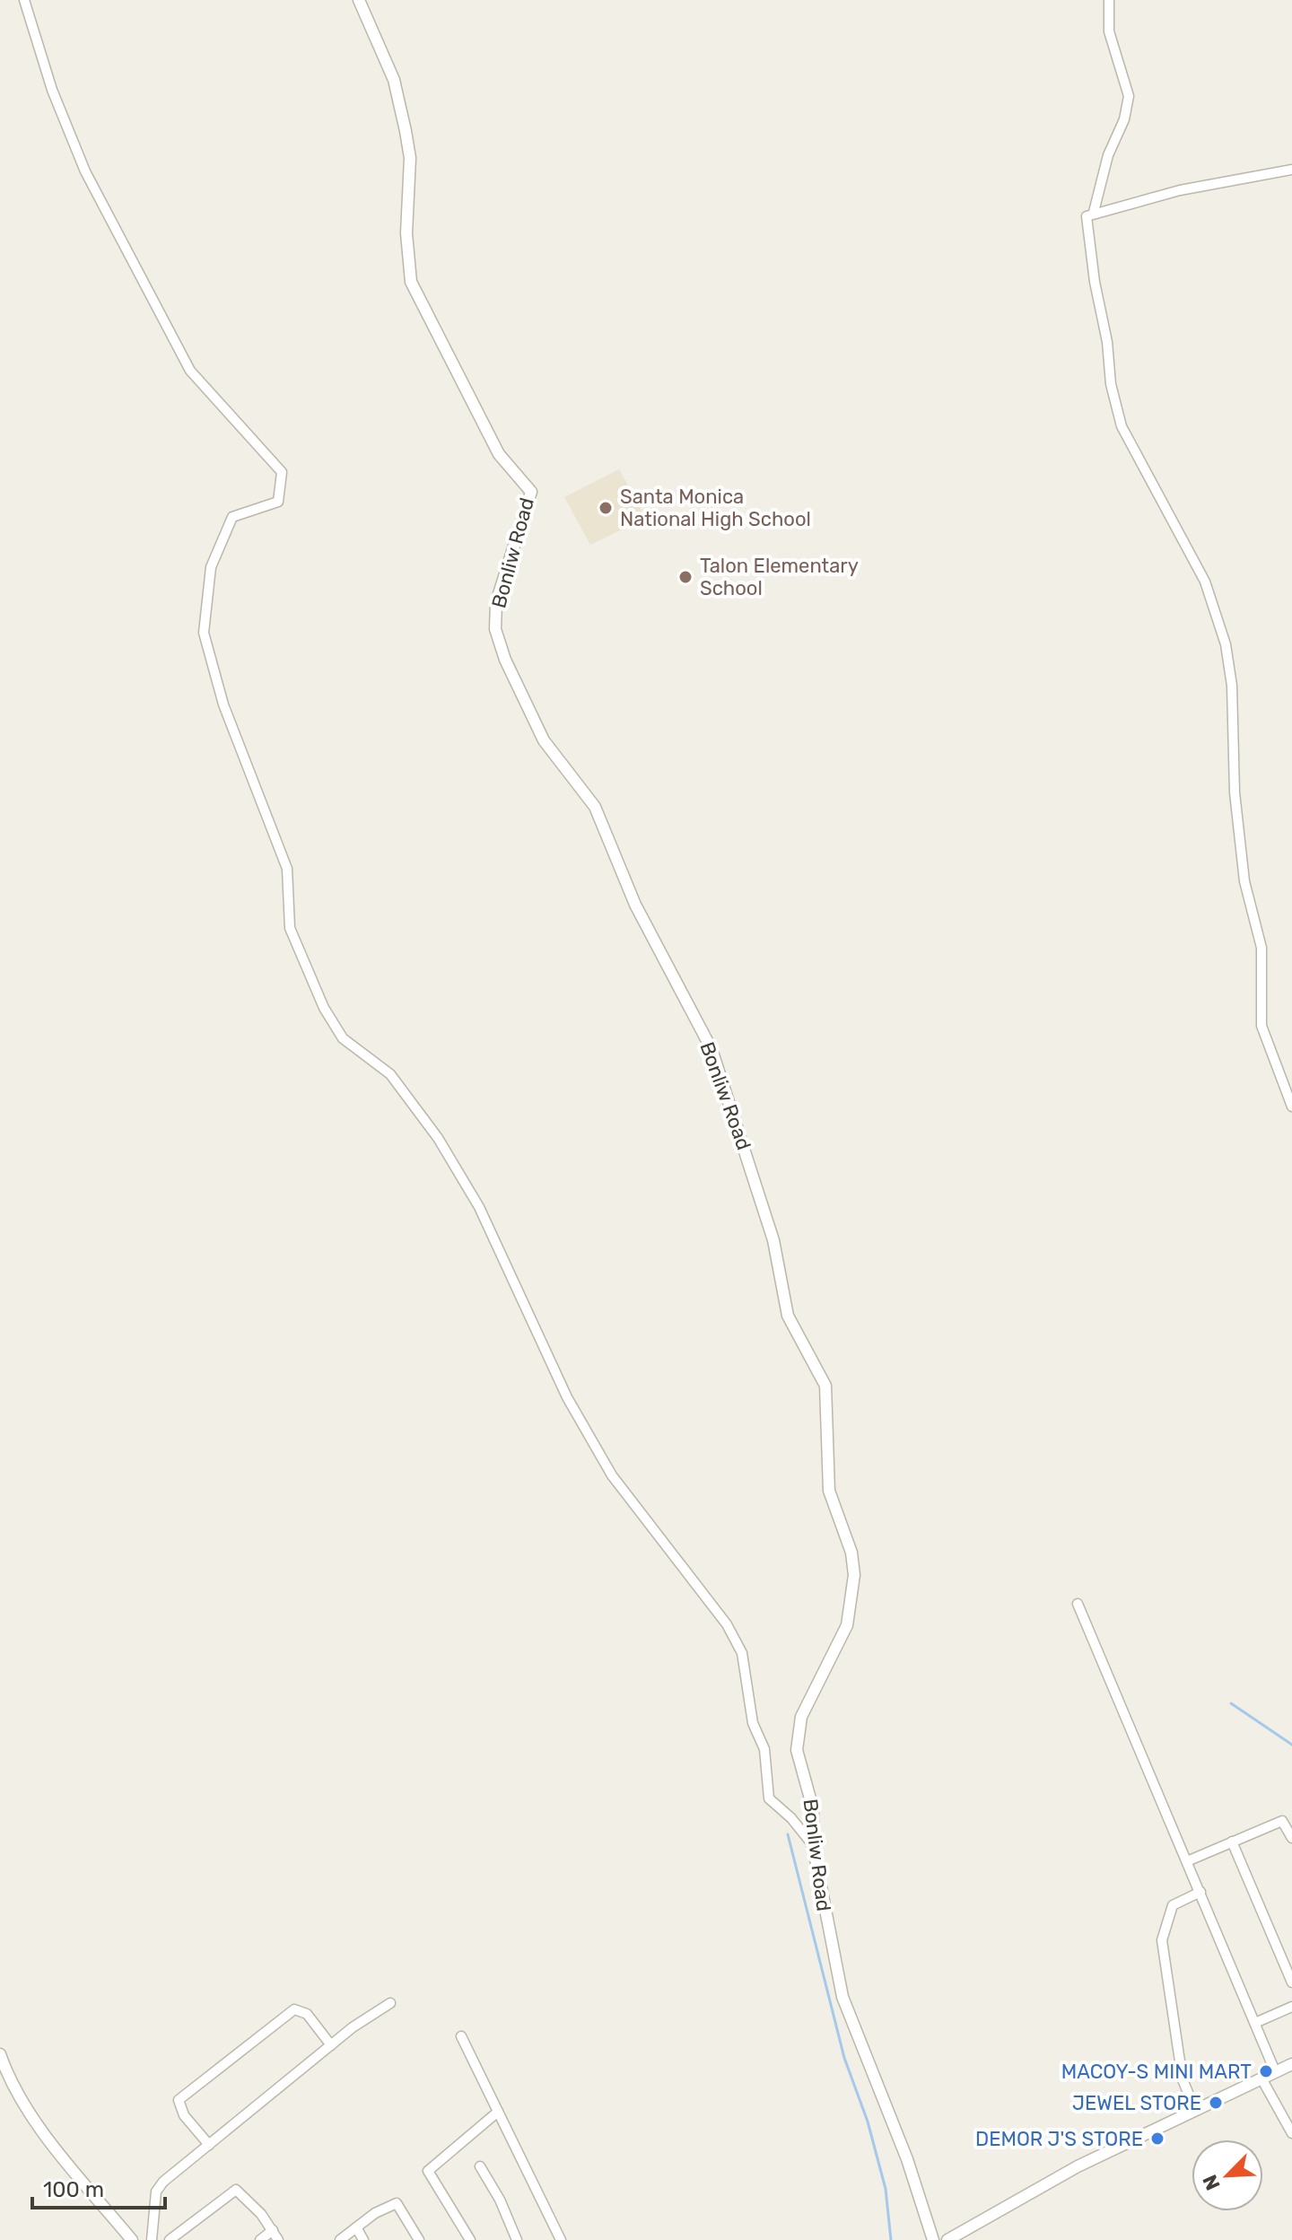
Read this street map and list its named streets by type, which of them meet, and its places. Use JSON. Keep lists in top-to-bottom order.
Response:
{
  "streets": {
    "street": ["Bonliw Road"]
  },
  "places": [
    "Santa Monica National High School",
    "Talon Elementary School",
    "MACOY-S MINI MART",
    "JEWEL STORE",
    "DEMOR J'S STORE"
  ],
  "scale_bar": "100 m",
  "north": "bottom left"
}
